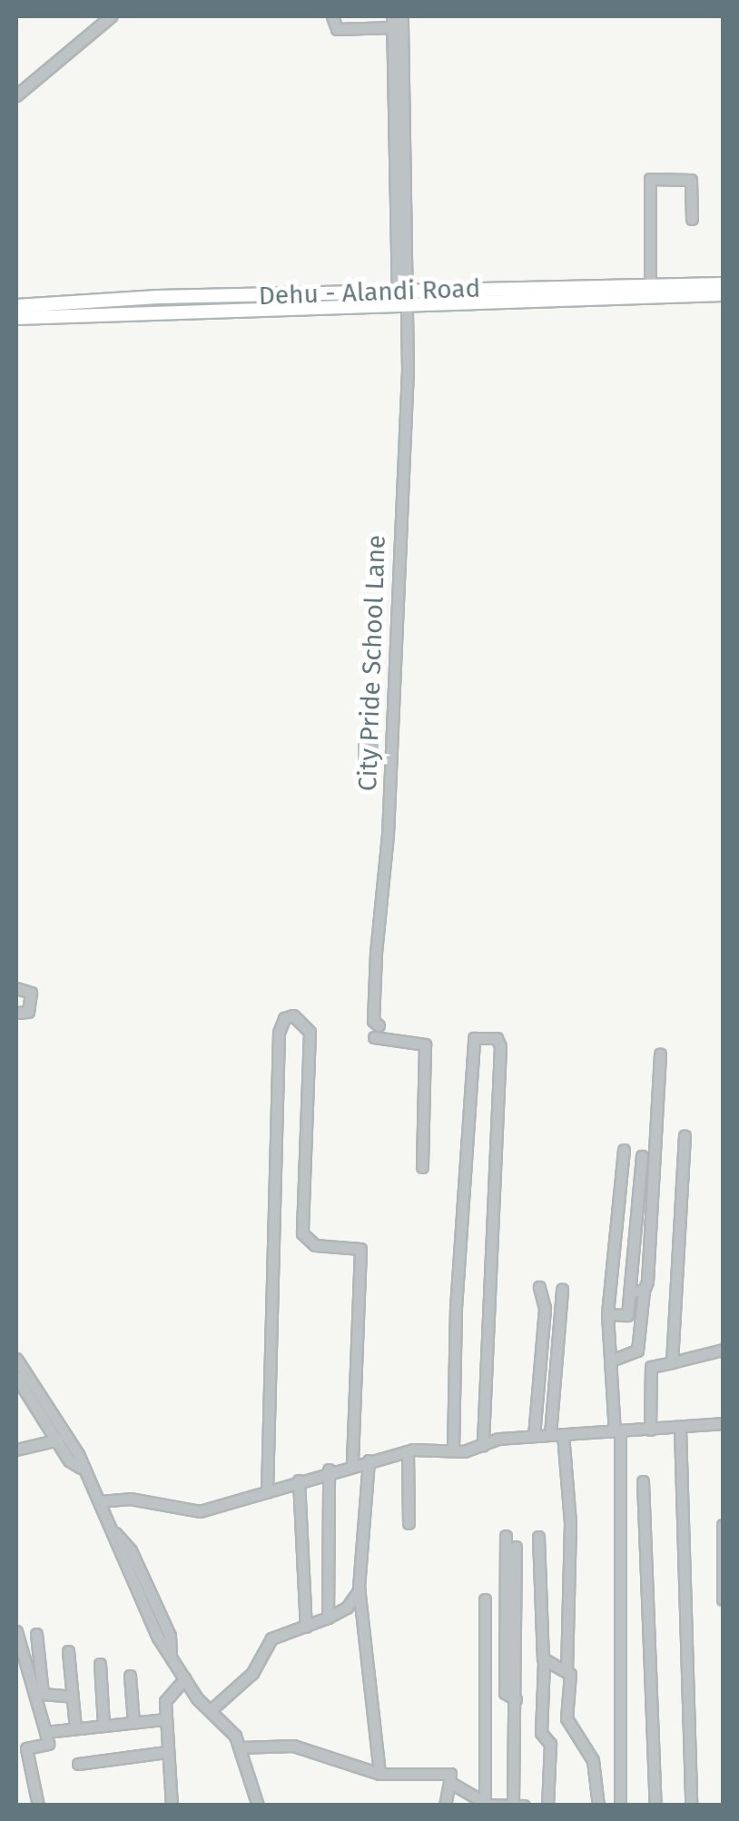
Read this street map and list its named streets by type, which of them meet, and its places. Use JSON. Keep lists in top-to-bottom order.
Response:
{
  "streets": {
    "main road": ["Dehu - Alandi Road"],
    "street": ["City Pride School Lane"]
  },
  "crossings": [
    ["Dehu - Alandi Road", "City Pride School Lane"]
  ]
}
